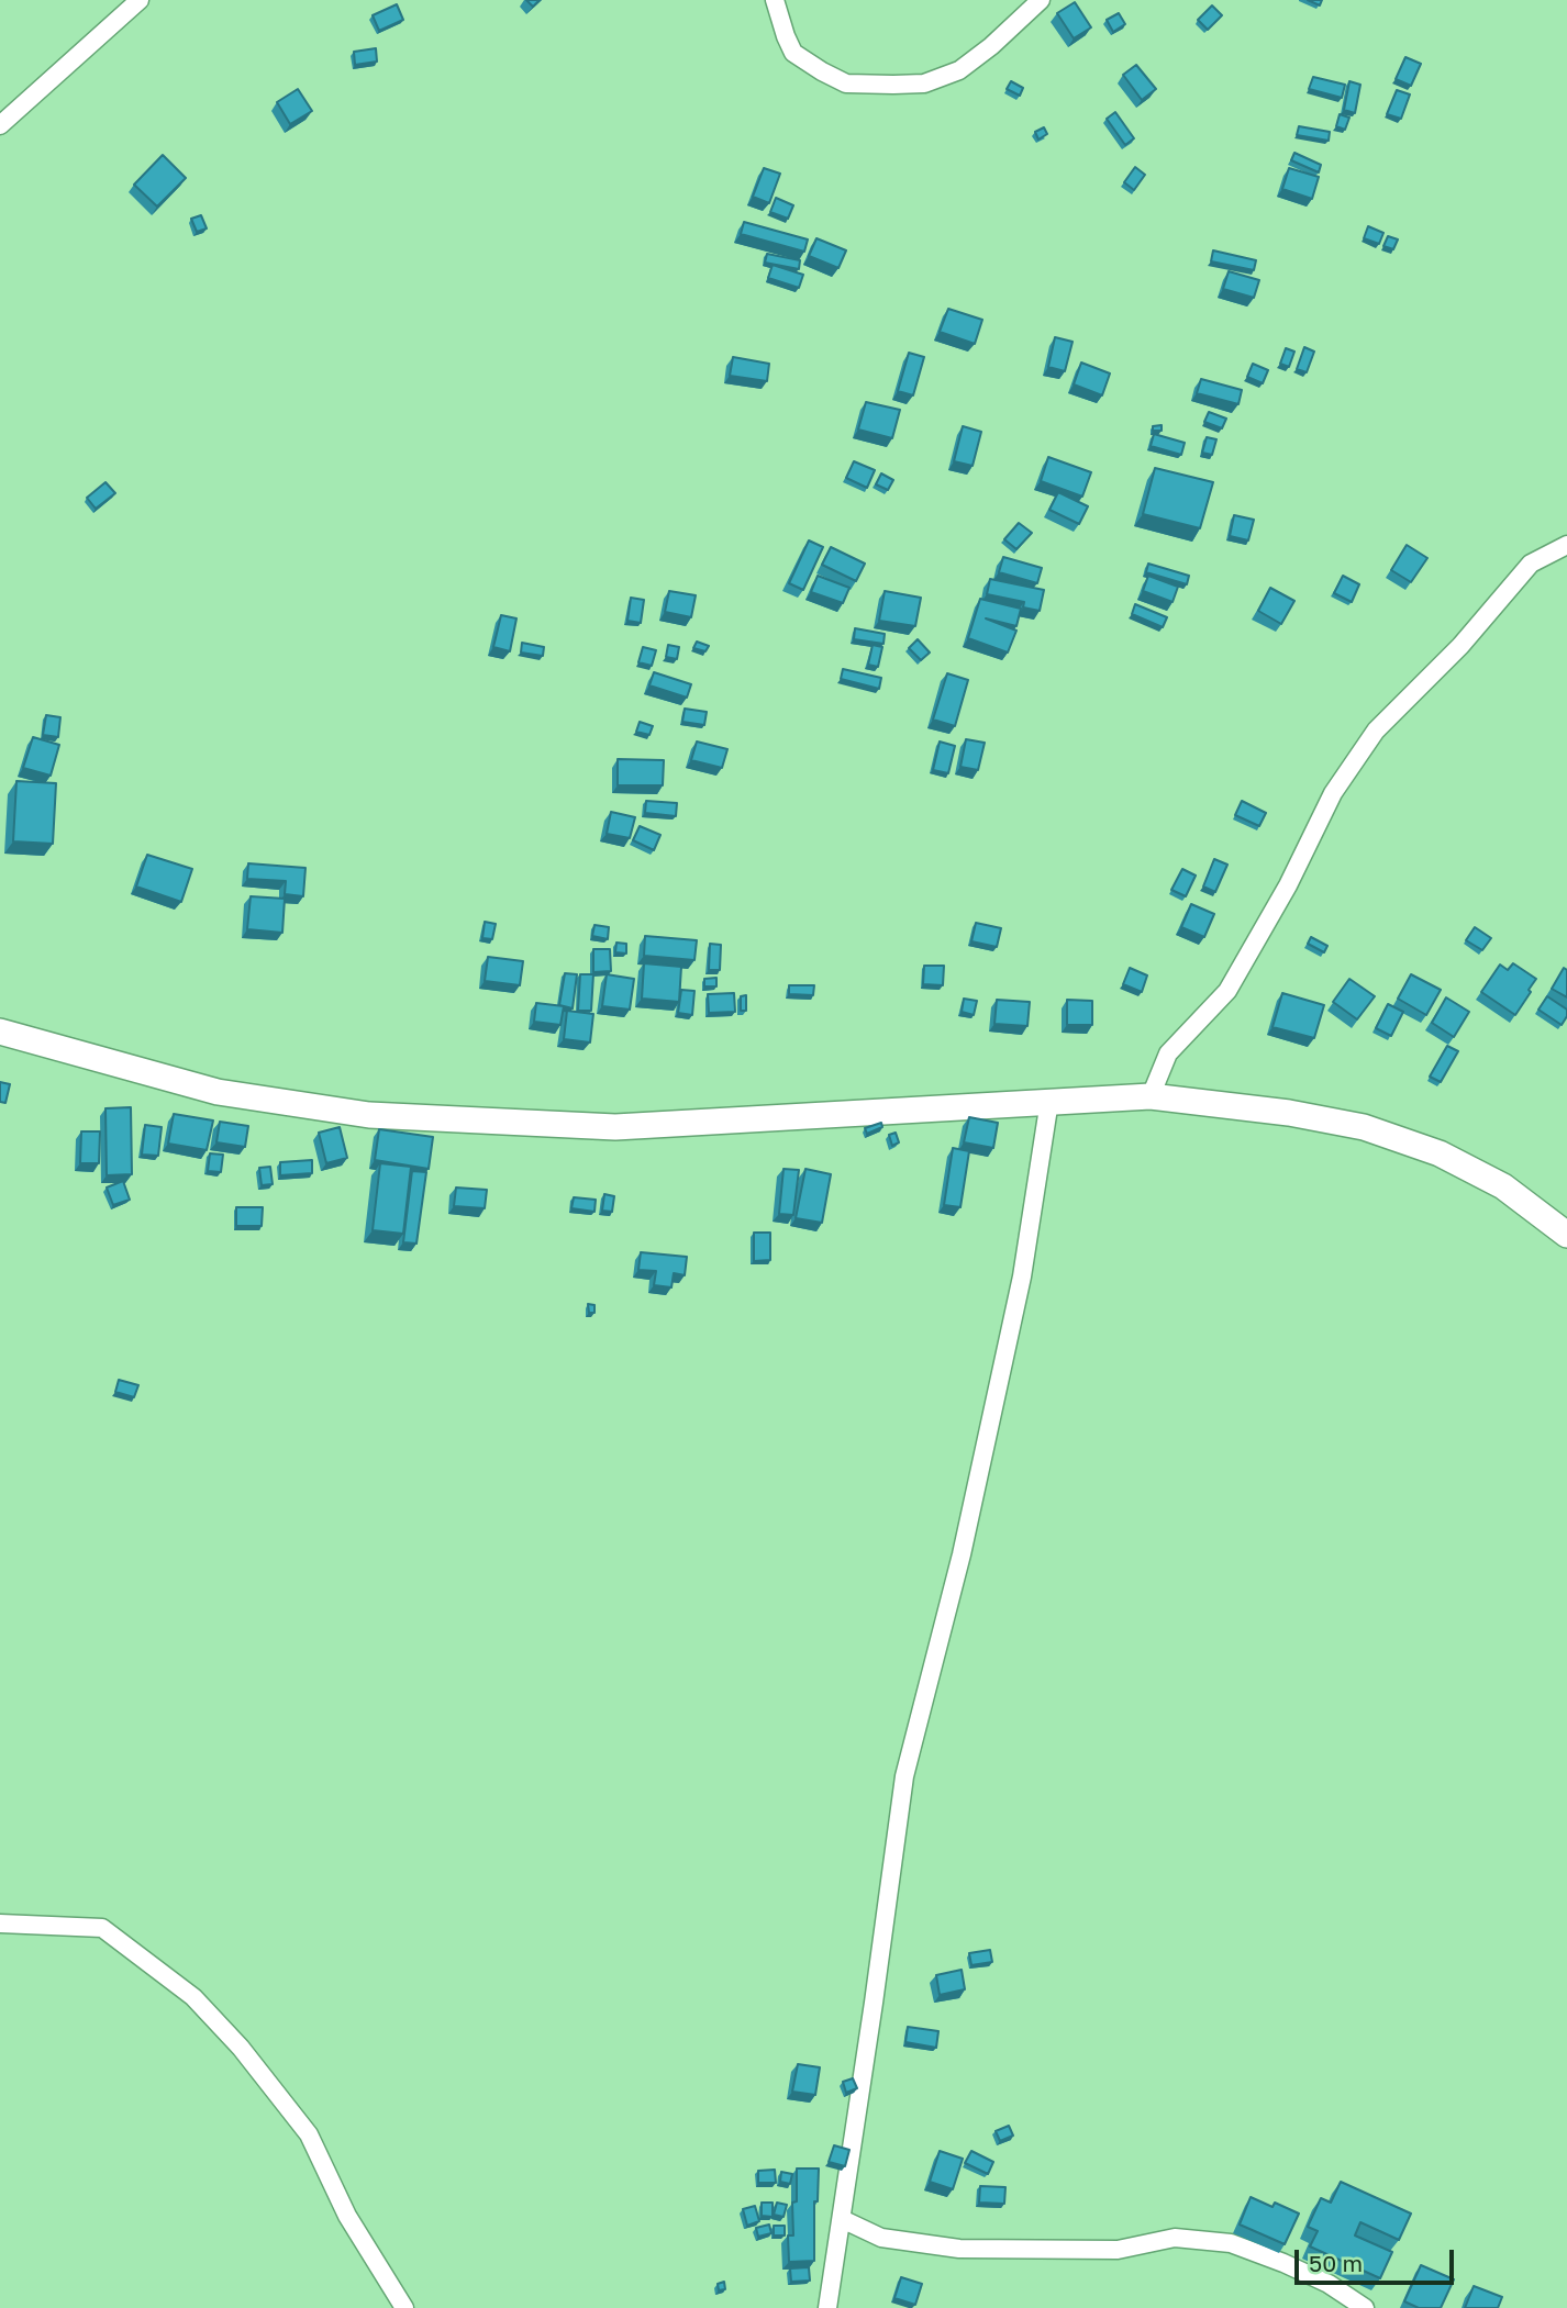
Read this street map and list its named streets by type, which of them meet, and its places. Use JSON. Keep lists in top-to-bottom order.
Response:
{
  "scale_bar": "50 m"
}
